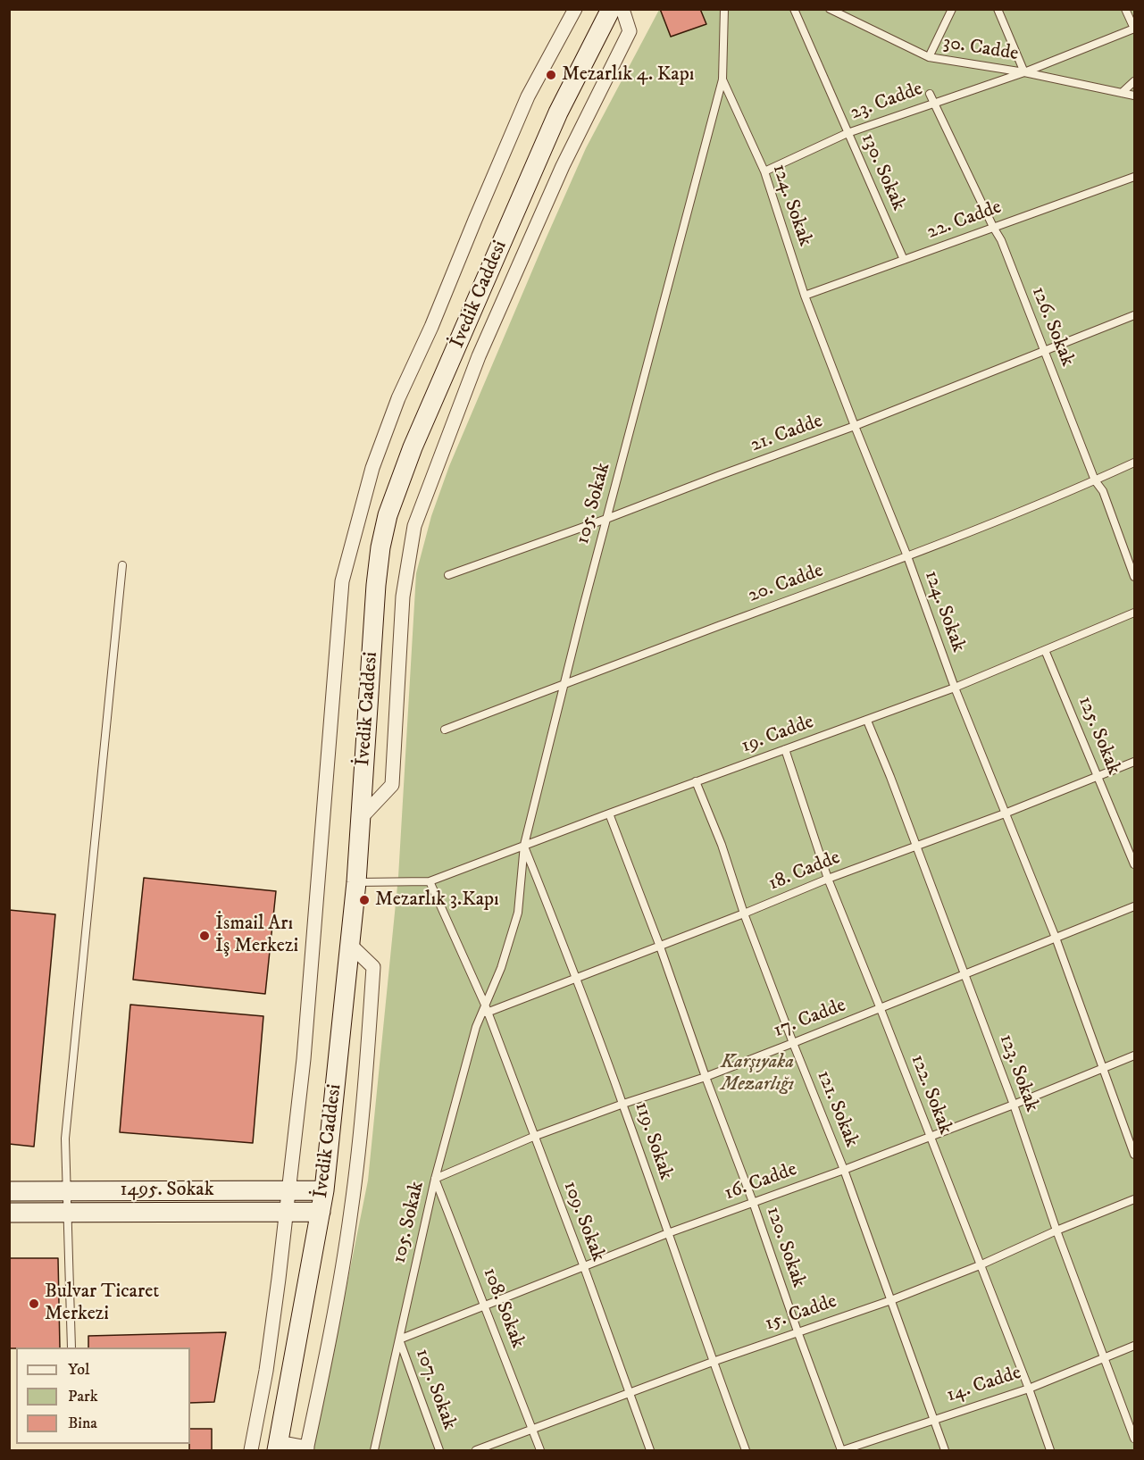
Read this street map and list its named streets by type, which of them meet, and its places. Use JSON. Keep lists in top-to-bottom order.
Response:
{
  "streets": {
    "main road": ["İvedik Caddesi", "1495. Sokak"],
    "lane": [
      "30. Cadde",
      "23. Cadde",
      "130. Sokak",
      "124. Sokak",
      "22. Cadde",
      "126. Sokak",
      "21. Cadde",
      "105. Sokak",
      "20. Cadde",
      "19. Cadde",
      "125. Sokak",
      "18. Cadde",
      "17. Cadde",
      "123. Sokak",
      "122. Sokak",
      "121. Sokak",
      "119. Sokak",
      "16. Cadde",
      "109. Sokak",
      "120. Sokak",
      "108. Sokak",
      "15. Cadde",
      "14. Cadde",
      "107. Sokak"
    ]
  },
  "crossings": [
    ["30. Cadde", "23. Cadde"],
    ["23. Cadde", "130. Sokak"],
    ["23. Cadde", "124. Sokak"],
    ["23. Cadde", "126. Sokak"],
    ["130. Sokak", "22. Cadde"],
    ["124. Sokak", "22. Cadde"],
    ["124. Sokak", "21. Cadde"],
    ["124. Sokak", "105. Sokak"],
    ["124. Sokak", "20. Cadde"],
    ["124. Sokak", "19. Cadde"],
    ["124. Sokak", "18. Cadde"],
    ["124. Sokak", "17. Cadde"],
    ["124. Sokak", "16. Cadde"],
    ["22. Cadde", "126. Sokak"],
    ["İvedik Caddesi", "1495. Sokak"],
    ["126. Sokak", "21. Cadde"],
    ["126. Sokak", "20. Cadde"],
    ["21. Cadde", "105. Sokak"],
    ["105. Sokak", "20. Cadde"],
    ["105. Sokak", "19. Cadde"],
    ["105. Sokak", "18. Cadde"],
    ["105. Sokak", "17. Cadde"],
    ["105. Sokak", "119. Sokak"],
    ["105. Sokak", "16. Cadde"],
    ["105. Sokak", "109. Sokak"],
    ["105. Sokak", "108. Sokak"],
    ["105. Sokak", "107. Sokak"],
    ["19. Cadde", "125. Sokak"],
    ["19. Cadde", "123. Sokak"],
    ["19. Cadde", "122. Sokak"],
    ["19. Cadde", "121. Sokak"],
    ["19. Cadde", "119. Sokak"],
    ["19. Cadde", "120. Sokak"],
    ["125. Sokak", "18. Cadde"],
    ["18. Cadde", "123. Sokak"],
    ["18. Cadde", "122. Sokak"],
    ["18. Cadde", "121. Sokak"],
    ["18. Cadde", "119. Sokak"],
    ["18. Cadde", "109. Sokak"],
    ["18. Cadde", "120. Sokak"],
    ["17. Cadde", "123. Sokak"],
    ["17. Cadde", "122. Sokak"],
    ["17. Cadde", "121. Sokak"],
    ["17. Cadde", "119. Sokak"],
    ["17. Cadde", "109. Sokak"],
    ["17. Cadde", "120. Sokak"],
    ["17. Cadde", "108. Sokak"],
    ["123. Sokak", "16. Cadde"],
    ["123. Sokak", "15. Cadde"],
    ["123. Sokak", "14. Cadde"],
    ["122. Sokak", "16. Cadde"],
    ["122. Sokak", "15. Cadde"],
    ["122. Sokak", "14. Cadde"],
    ["121. Sokak", "16. Cadde"],
    ["121. Sokak", "15. Cadde"],
    ["121. Sokak", "14. Cadde"],
    ["119. Sokak", "16. Cadde"],
    ["119. Sokak", "15. Cadde"],
    ["16. Cadde", "109. Sokak"],
    ["16. Cadde", "120. Sokak"],
    ["16. Cadde", "108. Sokak"],
    ["16. Cadde", "107. Sokak"],
    ["109. Sokak", "15. Cadde"],
    ["120. Sokak", "15. Cadde"],
    ["120. Sokak", "14. Cadde"],
    ["108. Sokak", "15. Cadde"]
  ],
  "parks": ["Karşıyaka Mezarlığı"],
  "places": [
    "Mezarlık 4. Kapı",
    "Mezarlık 3.Kapı",
    "İsmail Arı İş Merkezi",
    "Bulvar Ticaret Merkezi"
  ],
  "legend": ["Yol", "Park", "Bina"]
}
